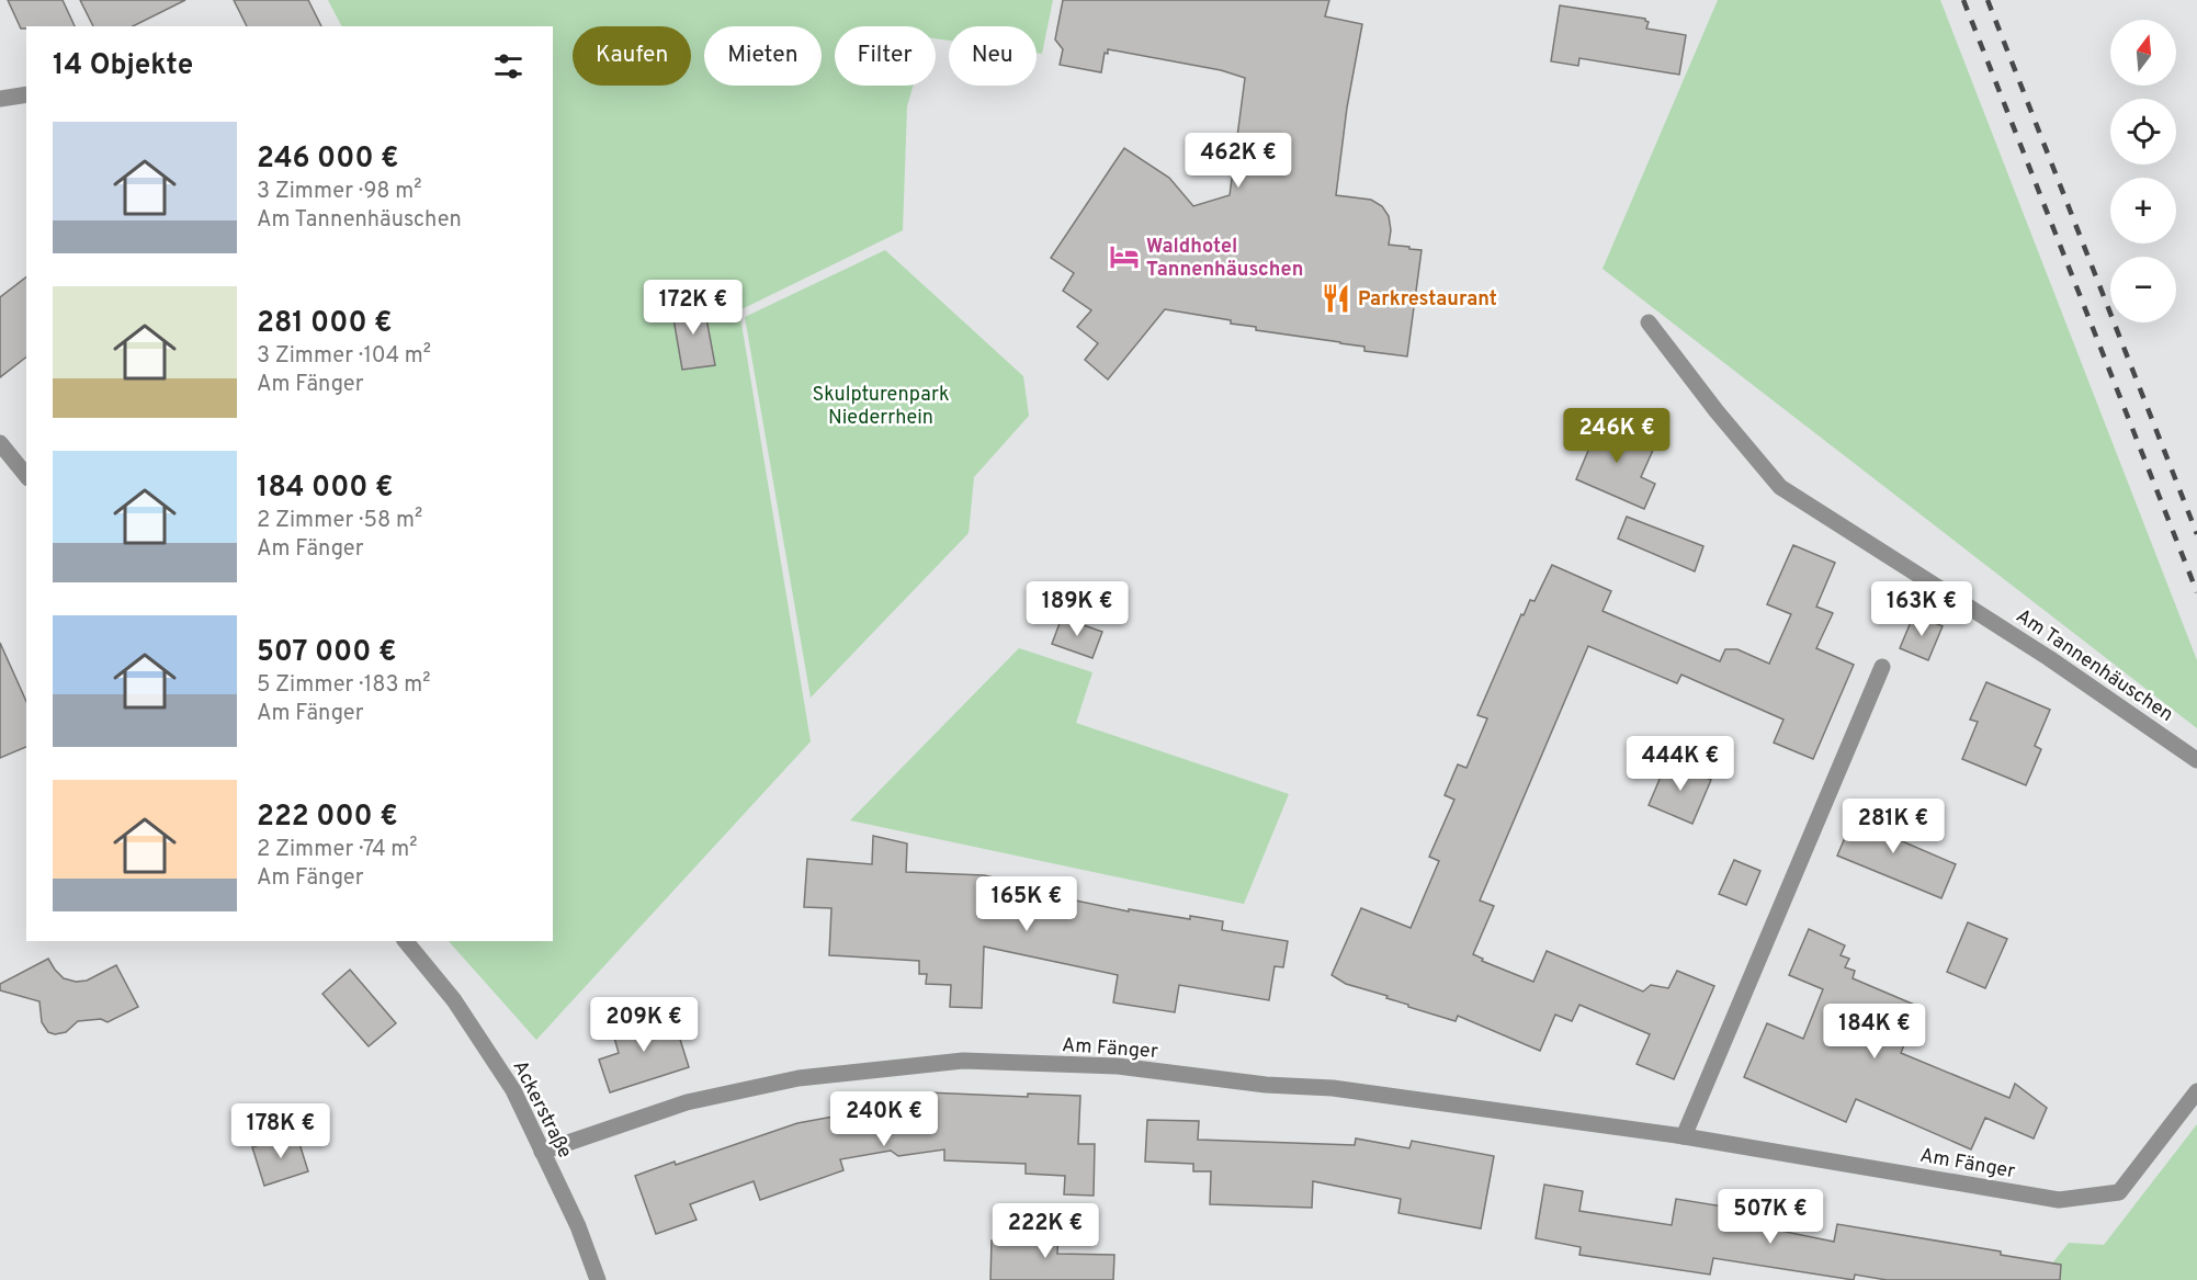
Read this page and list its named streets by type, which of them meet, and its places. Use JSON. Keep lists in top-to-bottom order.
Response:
{
  "streets": {
    "street": ["Am Tannenhäuschen", "Am Fänger", "Ackerstraße"]
  },
  "crossings": [
    ["Am Fänger", "Ackerstraße"]
  ],
  "parks": ["Skulpturenpark Niederrhein"],
  "places": {
    "hotel": ["Waldhotel Tannenhäuschen"],
    "restaurant": ["Parkrestaurant"]
  },
  "north": "top",
  "page": {
    "map_buttons": ["+", "−"],
    "chip": [
      "Kaufen",
      "Mieten",
      "Filter",
      "Neu"
    ],
    "heading": "14 Objekte",
    "list": [
      {
        "name": "246 000 €",
        "note": "3 Zimmer · 98 m² · Am Tannenhäuschen"
      },
      {
        "name": "281 000 €",
        "note": "3 Zimmer · 104 m² · Am Fänger"
      },
      {
        "name": "184 000 €",
        "note": "2 Zimmer · 58 m² · Am Fänger"
      },
      {
        "name": "507 000 €",
        "note": "5 Zimmer · 183 m² · Am Fänger"
      },
      {
        "name": "222 000 €",
        "note": "2 Zimmer · 74 m² · Am Fänger"
      }
    ],
    "price": [
      "462K €",
      "172K €",
      "246K €",
      "189K €",
      "163K €",
      "444K €",
      "281K €",
      "165K €",
      "209K €",
      "184K €",
      "240K €",
      "178K €",
      "507K €",
      "222K €"
    ]
  }
}
